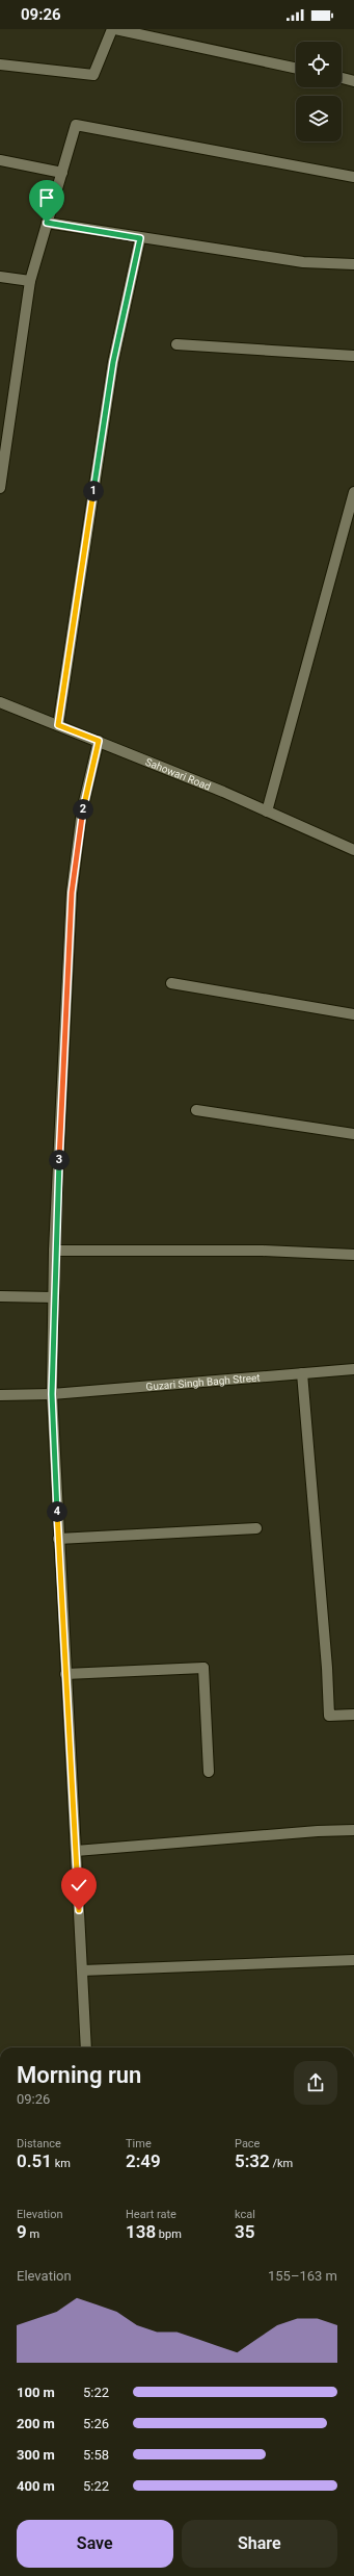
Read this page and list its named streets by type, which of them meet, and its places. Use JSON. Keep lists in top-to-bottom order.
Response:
{
  "streets": {
    "street": ["Sahowari Road", "Guzari Singh Bagh Street"]
  },
  "page": {
    "status": "09:26",
    "pins": [
      "1",
      "2",
      "3",
      "4"
    ],
    "heading": ["Morning run", "09:26"],
    "stats": [
      ["Distance", "0.51 km"],
      ["Time", "2:49"],
      ["Pace", "5:32 /km"],
      ["Elevation", "9 m"],
      ["Heart rate", "138 bpm"],
      ["kcal", "35"]
    ],
    "chart": ["Elevation", "155–163 m"],
    "list": [
      {
        "name": "100 m",
        "note": "5:22"
      },
      {
        "name": "200 m",
        "note": "5:26"
      },
      {
        "name": "300 m",
        "note": "5:58"
      },
      {
        "name": "400 m",
        "note": "5:22"
      }
    ],
    "buttons": ["Save", "Share"]
  }
}
